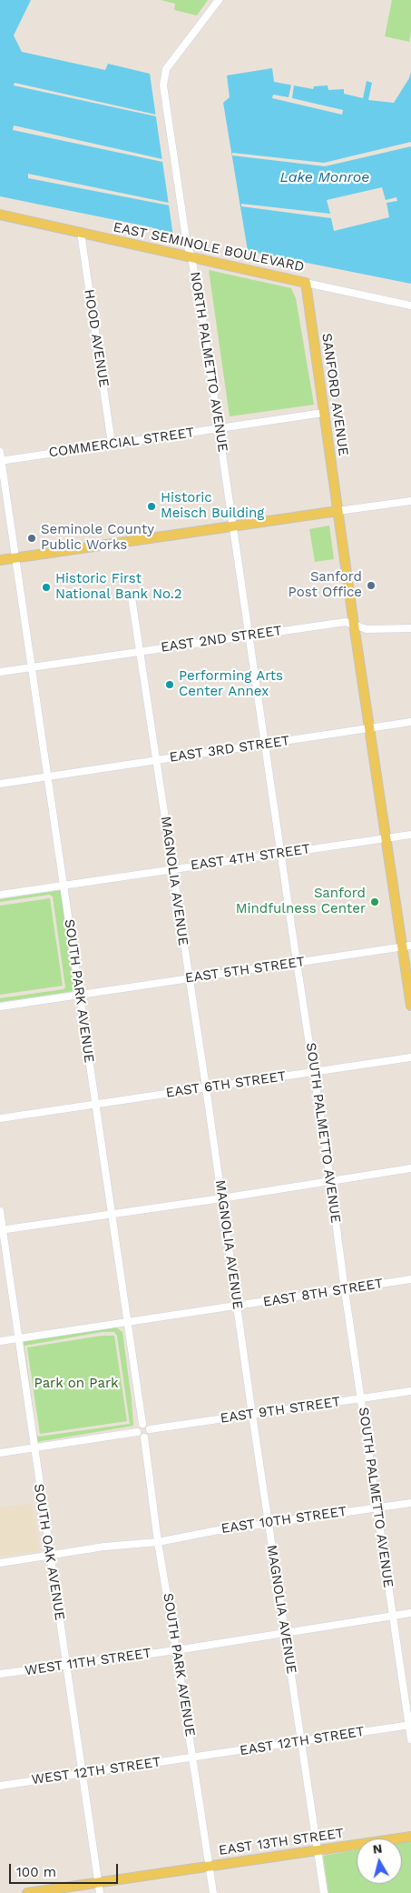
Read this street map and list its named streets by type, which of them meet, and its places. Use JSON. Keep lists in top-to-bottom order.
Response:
{
  "streets": {
    "main road": ["EAST SEMINOLE BOULEVARD", "SANFORD AVENUE", "EAST 13TH STREET"],
    "street": [
      "HOOD AVENUE",
      "NORTH PALMETTO AVENUE",
      "COMMERCIAL STREET",
      "EAST 2ND STREET",
      "EAST 3RD STREET",
      "EAST 4TH STREET",
      "MAGNOLIA AVENUE",
      "EAST 5TH STREET",
      "SOUTH PARK AVENUE",
      "EAST 6TH STREET",
      "SOUTH PALMETTO AVENUE",
      "EAST 8TH STREET",
      "EAST 9TH STREET",
      "EAST 10TH STREET",
      "SOUTH OAK AVENUE",
      "WEST 11TH STREET",
      "EAST 12TH STREET",
      "WEST 12TH STREET"
    ]
  },
  "crossings": [
    ["EAST SEMINOLE BOULEVARD", "HOOD AVENUE"],
    ["EAST SEMINOLE BOULEVARD", "NORTH PALMETTO AVENUE"],
    ["EAST SEMINOLE BOULEVARD", "SANFORD AVENUE"],
    ["HOOD AVENUE", "COMMERCIAL STREET"],
    ["NORTH PALMETTO AVENUE", "COMMERCIAL STREET"],
    ["NORTH PALMETTO AVENUE", "SOUTH PALMETTO AVENUE"],
    ["SANFORD AVENUE", "COMMERCIAL STREET"],
    ["SANFORD AVENUE", "EAST 2ND STREET"],
    ["SANFORD AVENUE", "EAST 3RD STREET"],
    ["SANFORD AVENUE", "EAST 4TH STREET"],
    ["SANFORD AVENUE", "EAST 5TH STREET"],
    ["COMMERCIAL STREET", "SOUTH PARK AVENUE"],
    ["EAST 2ND STREET", "MAGNOLIA AVENUE"],
    ["EAST 2ND STREET", "SOUTH PARK AVENUE"],
    ["EAST 2ND STREET", "SOUTH PALMETTO AVENUE"],
    ["EAST 3RD STREET", "MAGNOLIA AVENUE"],
    ["EAST 3RD STREET", "SOUTH PARK AVENUE"],
    ["EAST 3RD STREET", "SOUTH PALMETTO AVENUE"],
    ["EAST 4TH STREET", "MAGNOLIA AVENUE"],
    ["EAST 4TH STREET", "SOUTH PARK AVENUE"],
    ["EAST 4TH STREET", "SOUTH PALMETTO AVENUE"],
    ["MAGNOLIA AVENUE", "EAST 5TH STREET"],
    ["MAGNOLIA AVENUE", "EAST 6TH STREET"],
    ["MAGNOLIA AVENUE", "EAST 8TH STREET"],
    ["MAGNOLIA AVENUE", "EAST 9TH STREET"],
    ["MAGNOLIA AVENUE", "EAST 10TH STREET"],
    ["MAGNOLIA AVENUE", "WEST 11TH STREET"],
    ["MAGNOLIA AVENUE", "EAST 12TH STREET"],
    ["MAGNOLIA AVENUE", "EAST 13TH STREET"],
    ["EAST 5TH STREET", "SOUTH PARK AVENUE"],
    ["EAST 5TH STREET", "SOUTH PALMETTO AVENUE"],
    ["SOUTH PARK AVENUE", "EAST 6TH STREET"],
    ["SOUTH PARK AVENUE", "EAST 8TH STREET"],
    ["SOUTH PARK AVENUE", "EAST 9TH STREET"],
    ["SOUTH PARK AVENUE", "EAST 10TH STREET"],
    ["SOUTH PARK AVENUE", "WEST 11TH STREET"],
    ["SOUTH PARK AVENUE", "EAST 12TH STREET"],
    ["SOUTH PARK AVENUE", "WEST 12TH STREET"],
    ["SOUTH PARK AVENUE", "EAST 13TH STREET"],
    ["EAST 6TH STREET", "SOUTH PALMETTO AVENUE"],
    ["SOUTH PALMETTO AVENUE", "EAST 8TH STREET"],
    ["SOUTH PALMETTO AVENUE", "EAST 9TH STREET"],
    ["SOUTH PALMETTO AVENUE", "EAST 10TH STREET"],
    ["SOUTH PALMETTO AVENUE", "WEST 11TH STREET"],
    ["SOUTH PALMETTO AVENUE", "EAST 12TH STREET"],
    ["EAST 8TH STREET", "SOUTH OAK AVENUE"],
    ["EAST 10TH STREET", "SOUTH OAK AVENUE"],
    ["SOUTH OAK AVENUE", "WEST 11TH STREET"],
    ["SOUTH OAK AVENUE", "WEST 12TH STREET"],
    ["SOUTH OAK AVENUE", "EAST 13TH STREET"],
    ["EAST 12TH STREET", "WEST 12TH STREET"]
  ],
  "water": ["Lake Monroe"],
  "parks": ["Park on Park"],
  "places": [
    "Historic Meisch Building",
    "Seminole County Public Works",
    "Sanford Post Office",
    "Historic First National Bank No.2",
    "Performing Arts Center Annex",
    "Sanford Mindfulness Center"
  ],
  "scale_bar": "100 m",
  "north": "top"
}
